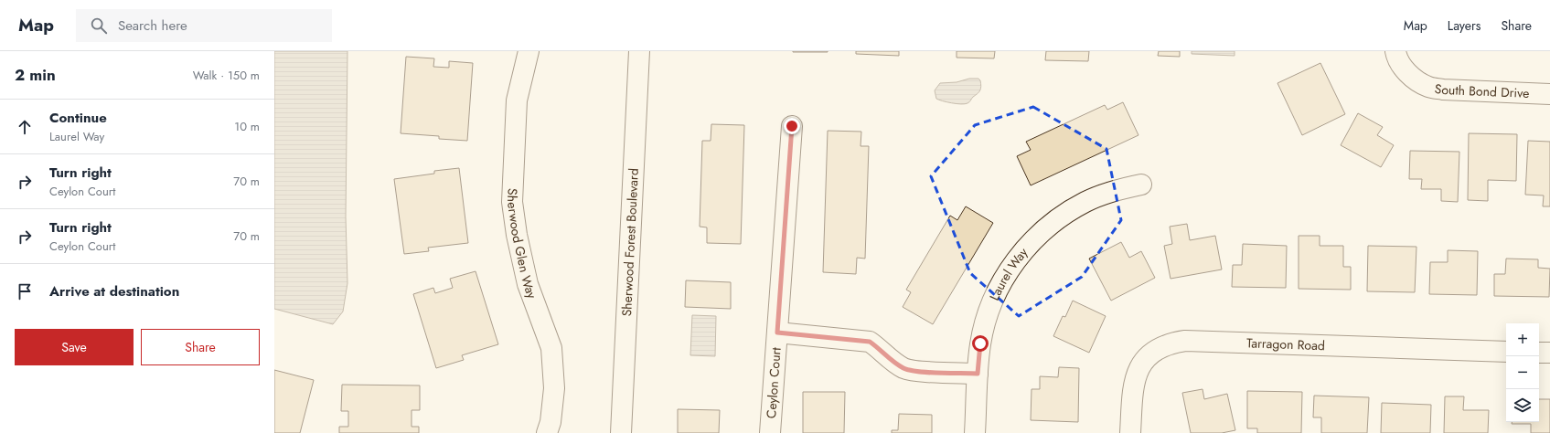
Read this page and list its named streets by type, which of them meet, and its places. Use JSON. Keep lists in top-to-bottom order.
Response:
{
  "streets": {
    "street": [
      "South Bond Drive",
      "Sherwood Forest Boulevard",
      "Sherwood Glen Way",
      "Laurel Way",
      "Tarragon Road",
      "Ceylon Court"
    ]
  },
  "crossings": [
    ["Laurel Way", "Ceylon Court"]
  ],
  "page": {
    "header": "Map",
    "search": "Search here",
    "nav": ["Map", "Layers", "Share"],
    "heading": ["2 min", "Walk · 150 m"],
    "list": [
      ["Continue", "Laurel Way", "10 m"],
      ["Turn right", "Ceylon Court", "70 m"],
      ["Turn right", "Ceylon Court", "70 m"],
      "Arrive at destination"
    ],
    "buttons": ["Save", "Share"],
    "map_buttons": ["+", "−"]
  }
}
